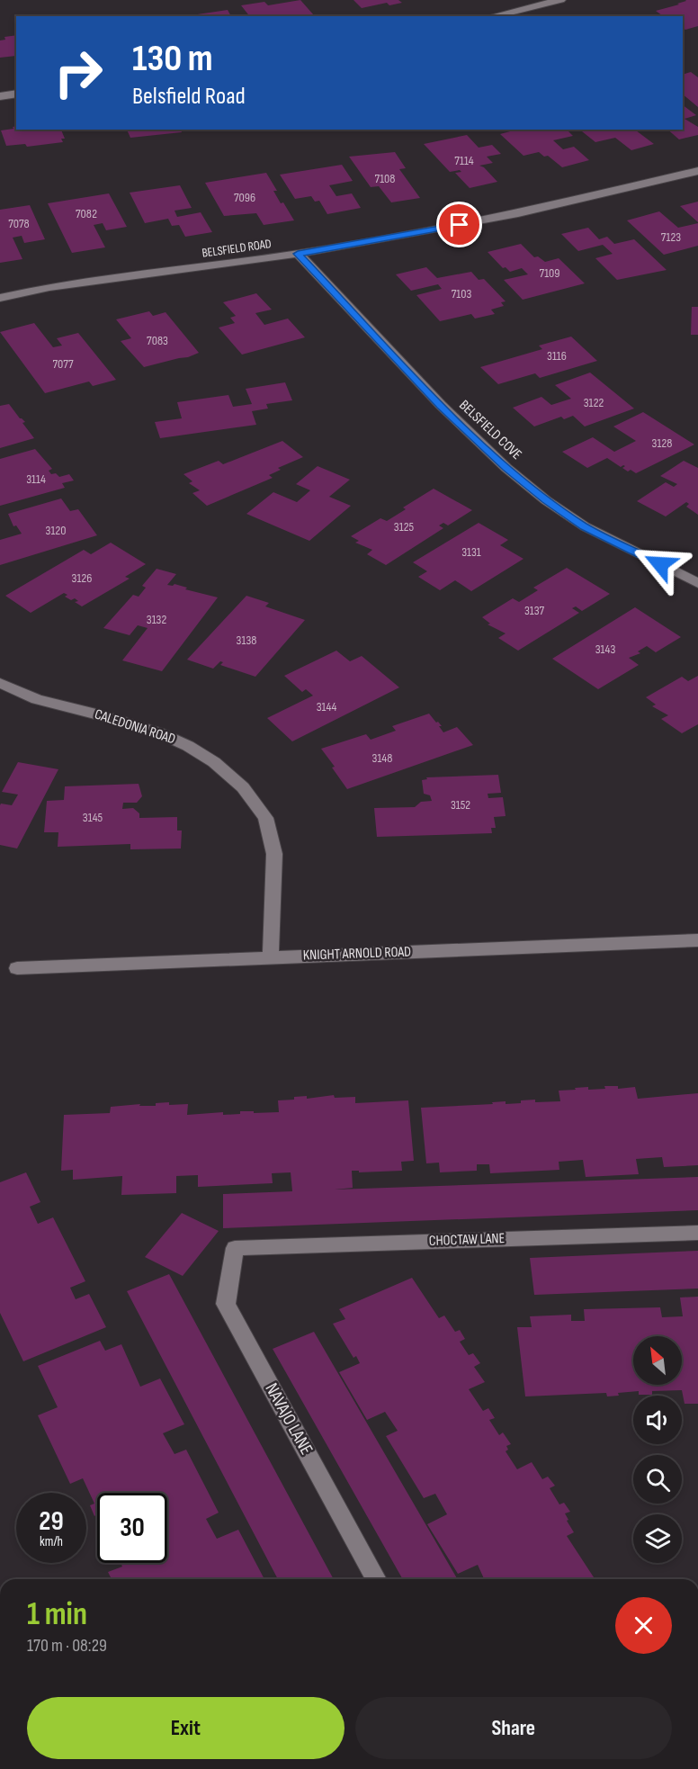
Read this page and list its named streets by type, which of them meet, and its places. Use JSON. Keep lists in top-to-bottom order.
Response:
{
  "streets": {
    "street": [
      "BELSFIELD ROAD",
      "BELSFIELD COVE",
      "CALEDONIA ROAD",
      "KNIGHT ARNOLD ROAD",
      "CHOCTAW LANE",
      "NAVAJO LANE"
    ]
  },
  "crossings": [
    ["BELSFIELD ROAD", "BELSFIELD COVE"],
    ["CALEDONIA ROAD", "KNIGHT ARNOLD ROAD"],
    ["CHOCTAW LANE", "NAVAJO LANE"]
  ],
  "house_numbers": [
    "7114",
    "7108",
    "7096",
    "7082",
    "7078",
    "7123",
    "7109",
    "7103",
    "7083",
    "3116",
    "7077",
    "3122",
    "3128",
    "3114",
    "3125",
    "3120",
    "3131",
    "3126",
    "3137",
    "3132",
    "3138",
    "3143",
    "3144",
    "3148",
    "3152",
    "3145"
  ],
  "north": "top left",
  "page": {
    "turn": ["130 m", "Belsfield Road"],
    "speed": "29 km/h",
    "limit": "30",
    "heading": ["1 min", "170 m · 08:29"],
    "buttons": ["Exit", "Share"]
  }
}
